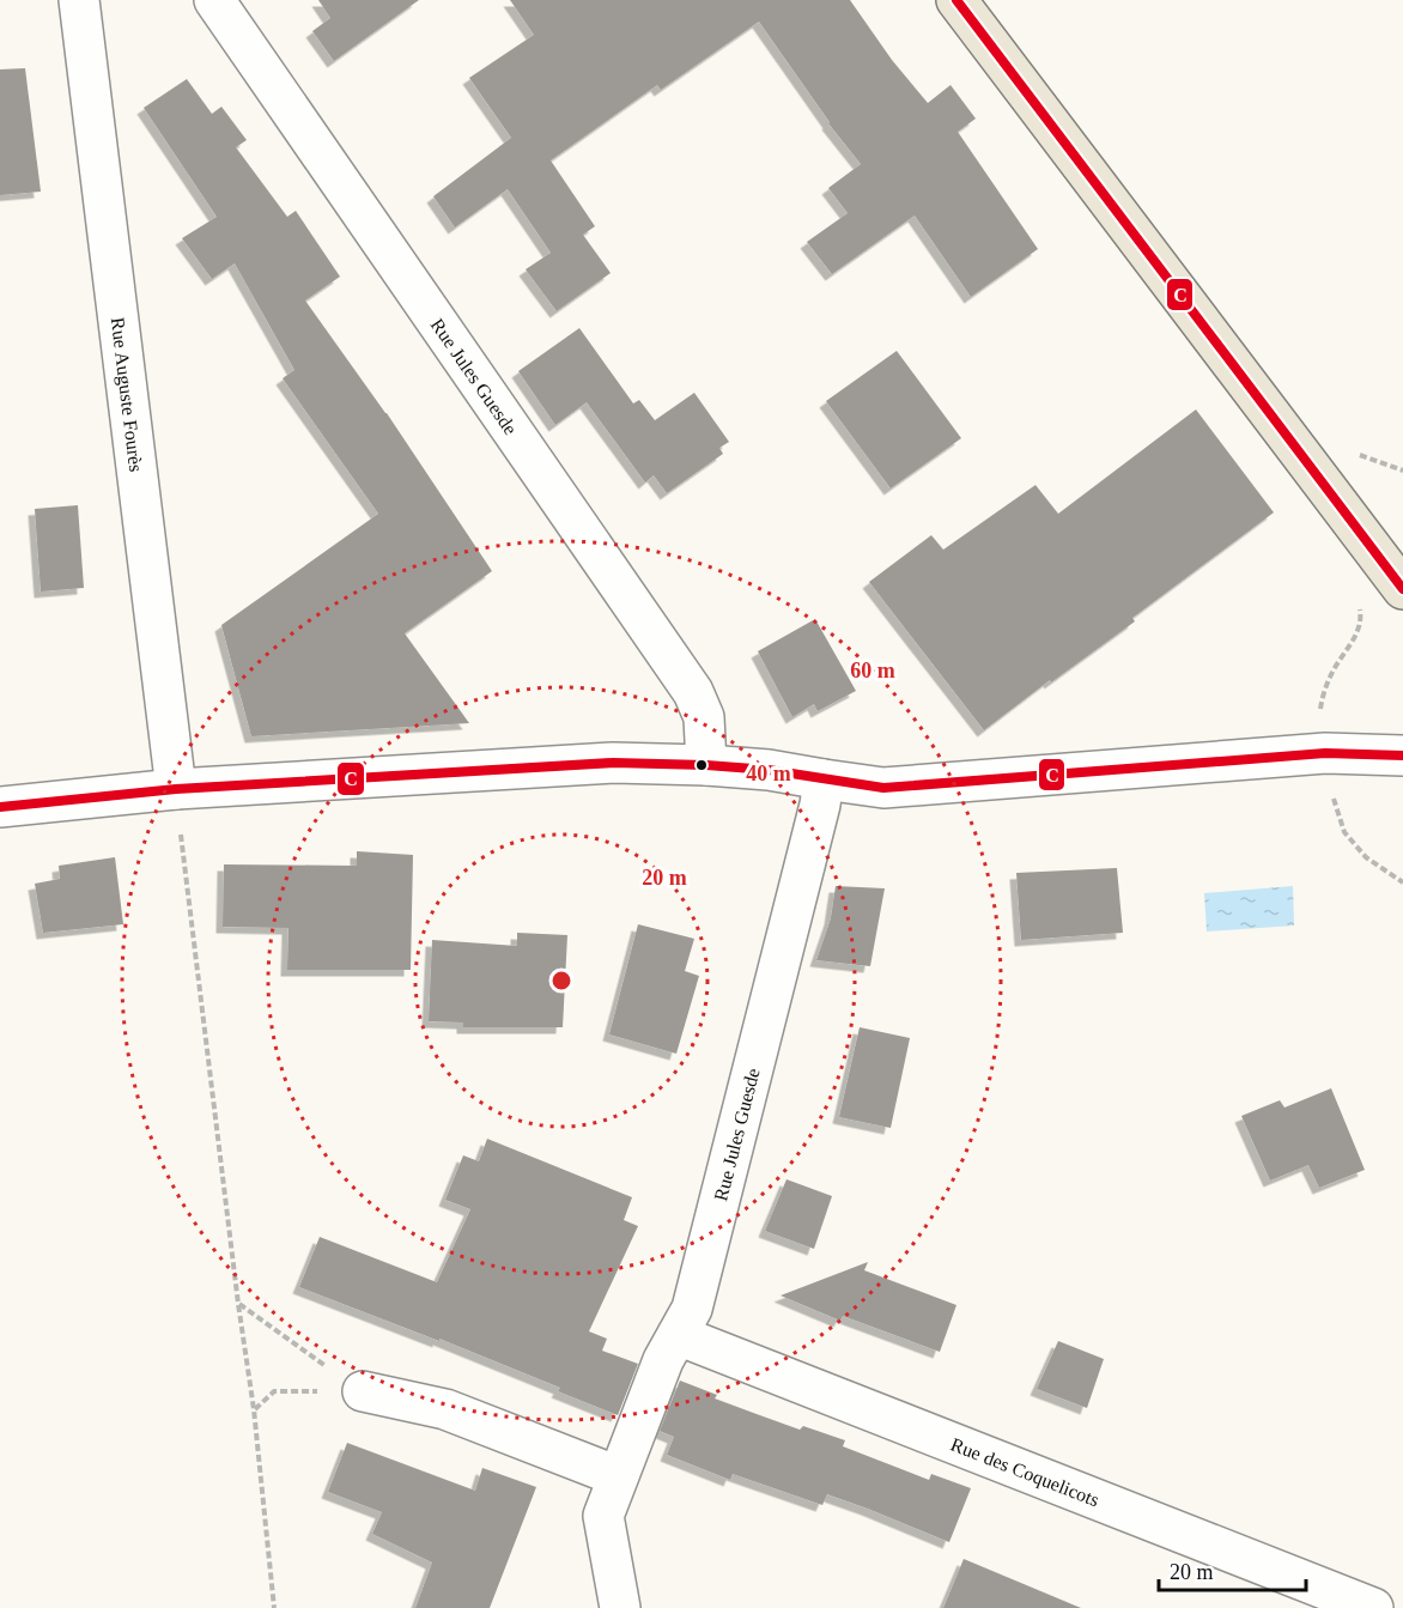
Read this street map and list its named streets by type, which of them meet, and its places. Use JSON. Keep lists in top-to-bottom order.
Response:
{
  "streets": {
    "street": ["Rue Jules Guesde", "Rue Auguste Fourès", "Rue des Coquelicots"]
  },
  "crossings": [
    ["Rue Jules Guesde", "Rue des Coquelicots"]
  ],
  "lines": ["transit line C"],
  "scale_bar": "20 m",
  "rings": ["60 m", "40 m", "20 m"]
}
